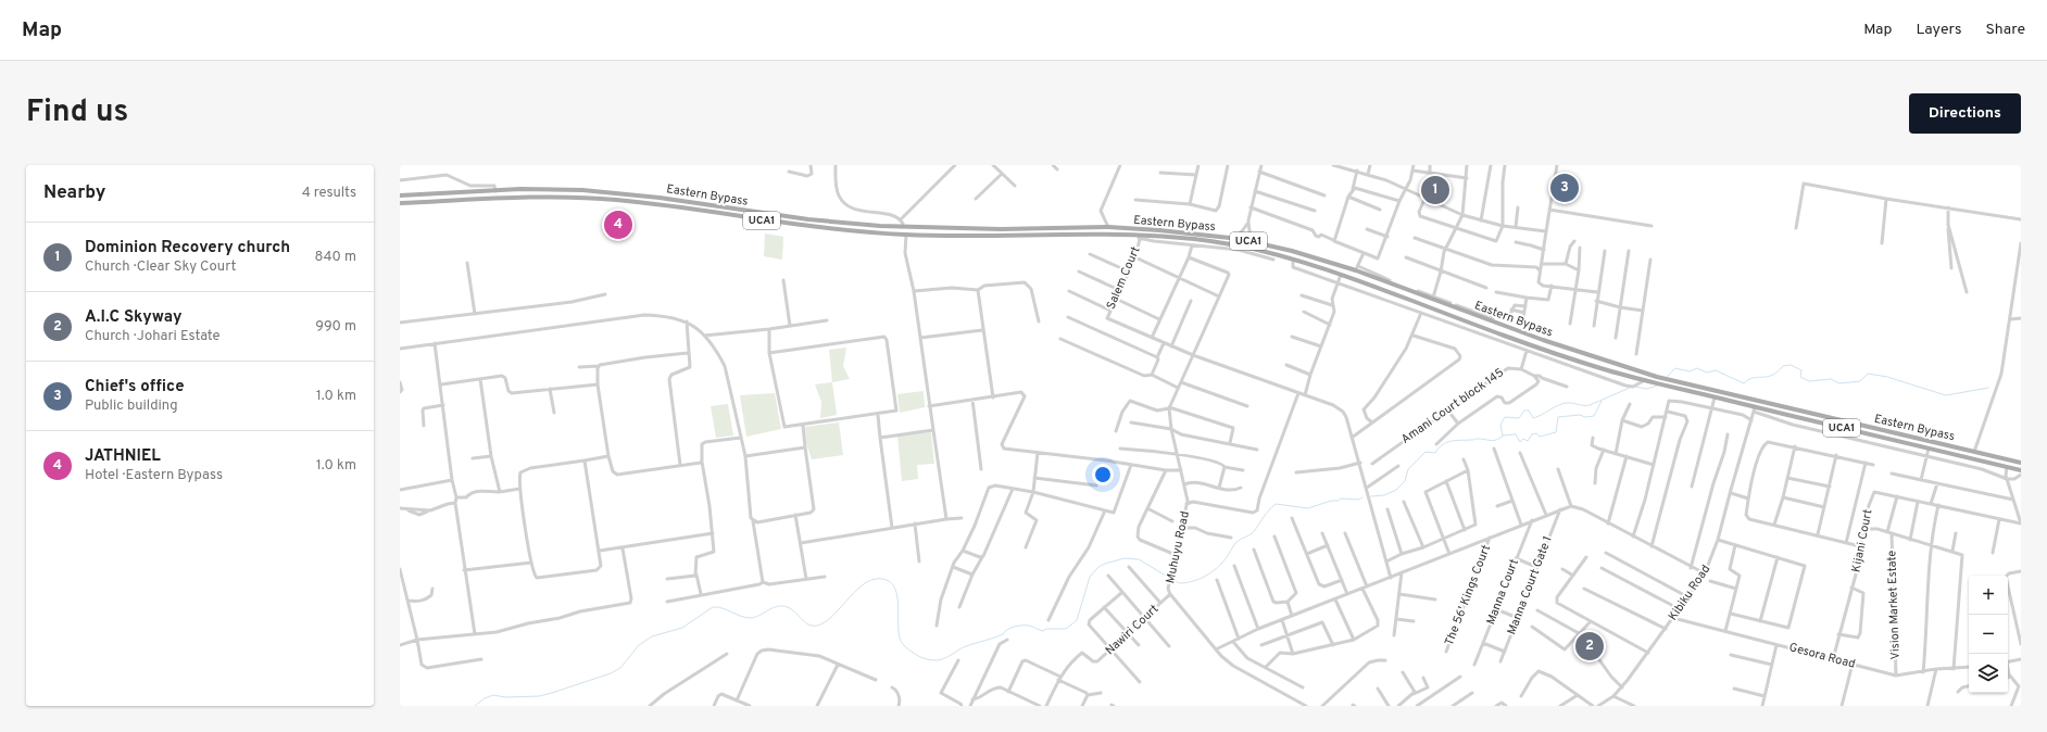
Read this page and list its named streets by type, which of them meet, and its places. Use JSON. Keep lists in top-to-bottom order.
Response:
{
  "streets": {
    "main road": ["Eastern Bypass", "UCA1"],
    "street": [
      "Salem Court",
      "Amani Court block 145",
      "Kijani Court",
      "Muhuyu Road",
      "Manna Court Gate 1",
      "Manna Court",
      "Kibiku Road",
      "The 56' Kings Court",
      "Vision Market Estate",
      "Nawiri Court",
      "Gesora Road"
    ]
  },
  "crossings": [
    ["Eastern Bypass", "Salem Court"],
    ["Eastern Bypass", "Kibiku Road"],
    ["Kijani Court", "Gesora Road"],
    ["Muhuyu Road", "Nawiri Court"],
    ["Kibiku Road", "Gesora Road"],
    ["Vision Market Estate", "Gesora Road"]
  ],
  "page": {
    "header": "Map",
    "nav": ["Map", "Layers", "Share"],
    "title": "Find us",
    "buttons": "Directions",
    "heading": ["Nearby", "4 results"],
    "pins": [
      "3",
      "1",
      "4",
      "2"
    ],
    "list": [
      {
        "mark": "1",
        "name": "Dominion Recovery church",
        "note": "Church · Clear Sky Court",
        "value": "840 m"
      },
      {
        "mark": "2",
        "name": "A.I.C Skyway",
        "note": "Church · Johari Estate",
        "value": "990 m"
      },
      {
        "mark": "3",
        "name": "Chief's office",
        "note": "Public building",
        "value": "1.0 km"
      },
      {
        "mark": "4",
        "name": "JATHNIEL",
        "note": "Hotel · Eastern Bypass",
        "value": "1.0 km"
      }
    ],
    "map_buttons": ["+", "−"]
  }
}
